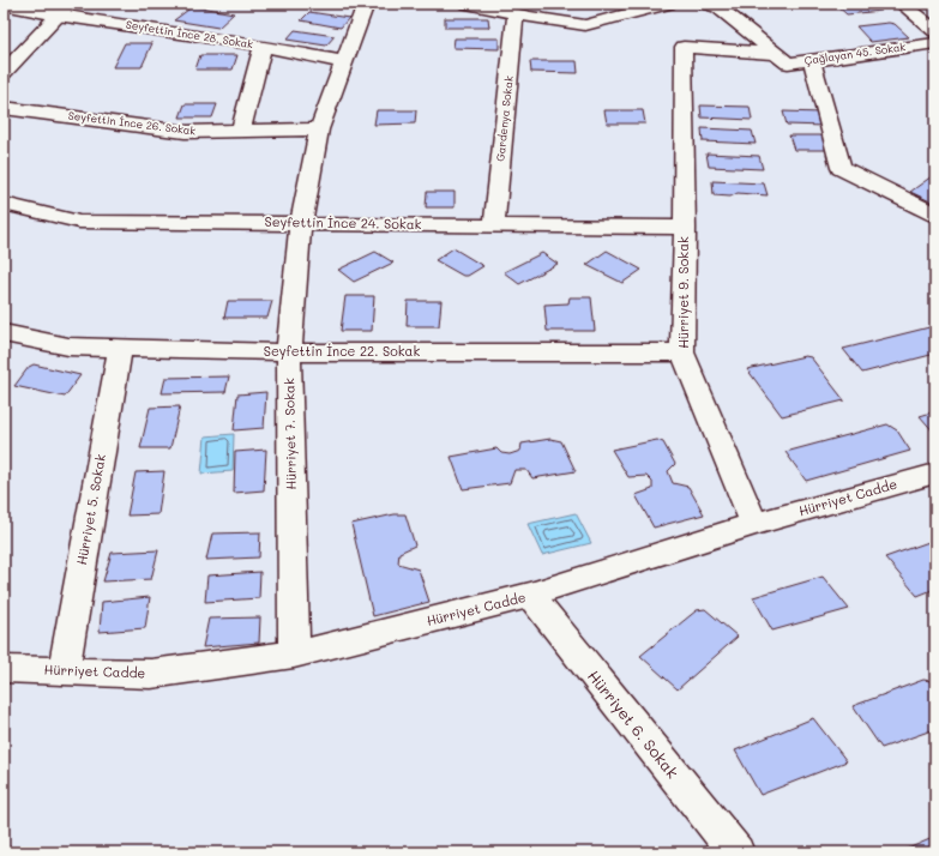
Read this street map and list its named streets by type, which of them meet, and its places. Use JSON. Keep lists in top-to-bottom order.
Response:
{
  "streets": {
    "street": [
      "Seyfettin İnce 28. Sokak",
      "Çağlayan 45. Sokak",
      "Gardenya Sokak",
      "Seyfettin İnce 26. Sokak",
      "Seyfettin İnce 24. Sokak",
      "Hürriyet 9. Sokak",
      "Seyfettin İnce 22. Sokak",
      "Hürriyet 7. Sokak",
      "Hürriyet Cadde",
      "Hürriyet 5. Sokak",
      "Hürriyet 6. Sokak"
    ]
  },
  "crossings": [
    ["Seyfettin İnce 28. Sokak", "Seyfettin İnce 26. Sokak"],
    ["Çağlayan 45. Sokak", "Hürriyet 9. Sokak"],
    ["Gardenya Sokak", "Seyfettin İnce 24. Sokak"],
    ["Seyfettin İnce 26. Sokak", "Hürriyet 7. Sokak"],
    ["Seyfettin İnce 24. Sokak", "Hürriyet 9. Sokak"],
    ["Seyfettin İnce 24. Sokak", "Hürriyet 7. Sokak"],
    ["Hürriyet 9. Sokak", "Seyfettin İnce 22. Sokak"],
    ["Hürriyet 9. Sokak", "Hürriyet Cadde"],
    ["Seyfettin İnce 22. Sokak", "Hürriyet 7. Sokak"],
    ["Seyfettin İnce 22. Sokak", "Hürriyet 5. Sokak"],
    ["Hürriyet 7. Sokak", "Hürriyet Cadde"],
    ["Hürriyet Cadde", "Hürriyet 5. Sokak"],
    ["Hürriyet Cadde", "Hürriyet 6. Sokak"]
  ]
}
